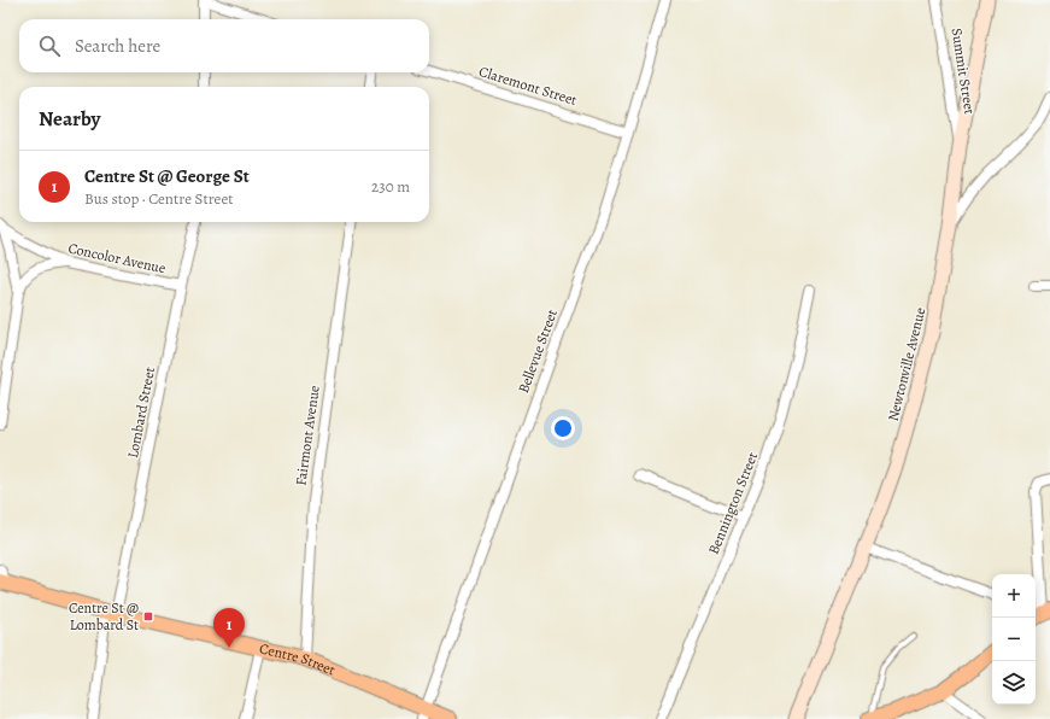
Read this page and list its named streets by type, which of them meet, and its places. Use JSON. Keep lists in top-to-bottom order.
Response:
{
  "streets": {
    "main road": ["Newtonville Avenue", "Centre Street"],
    "street": [
      "Summit Street",
      "Claremont Street",
      "Concolor Avenue",
      "Bellevue Street",
      "Lombard Street",
      "Fairmont Avenue",
      "Bennington Street"
    ]
  },
  "crossings": [
    ["Summit Street", "Newtonville Avenue"],
    ["Claremont Street", "Bellevue Street"],
    ["Concolor Avenue", "Lombard Street"],
    ["Bellevue Street", "Centre Street"],
    ["Lombard Street", "Centre Street"],
    ["Fairmont Avenue", "Centre Street"]
  ],
  "places": {
    "transit": ["Centre St @ Lombard St"]
  },
  "page": {
    "search": "Search here",
    "heading": "Nearby",
    "list": [
      {
        "mark": "1",
        "name": "Centre St @ George St",
        "note": "Bus stop · Centre Street",
        "value": "230 m"
      }
    ],
    "map_buttons": ["+", "−"],
    "pins": "1"
  }
}
